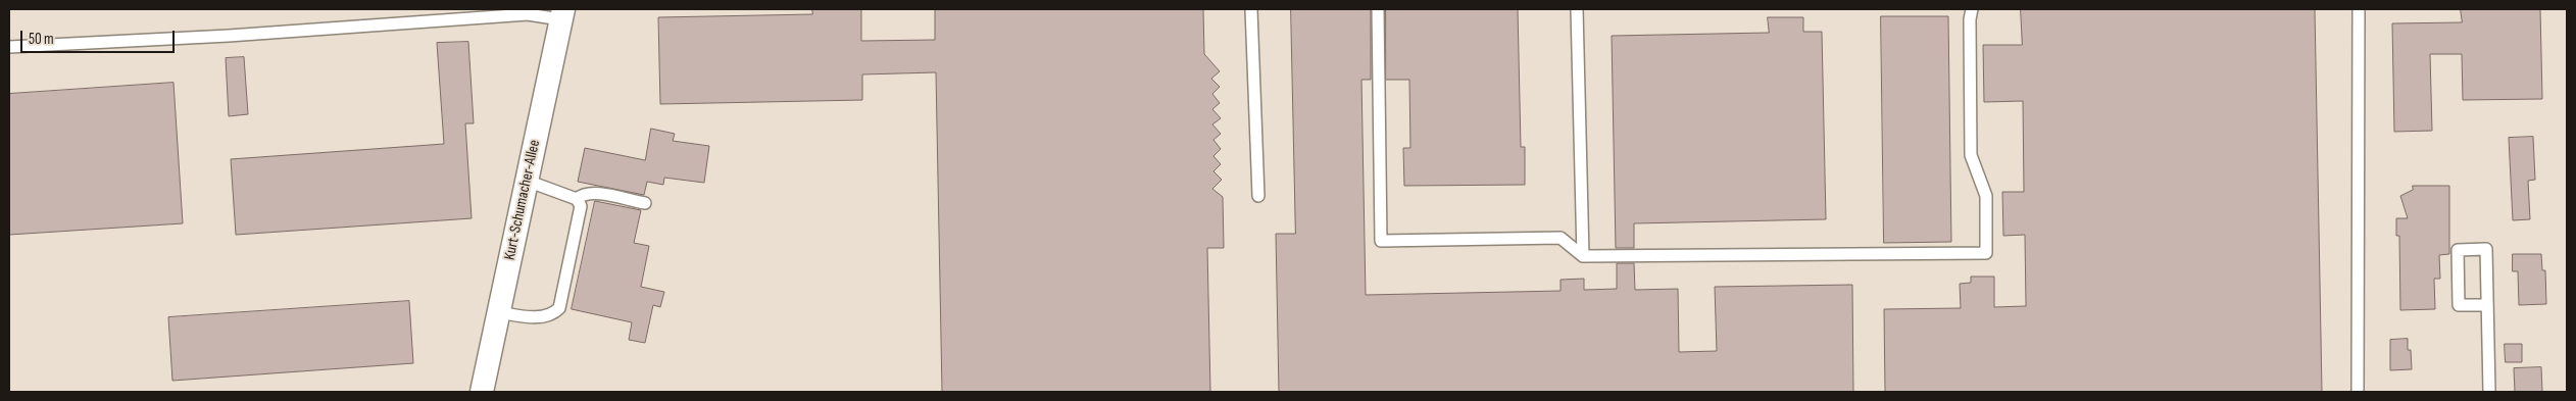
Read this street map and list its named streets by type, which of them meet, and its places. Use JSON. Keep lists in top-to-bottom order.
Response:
{
  "streets": {
    "street": ["Kurt-Schumacher-Allee"]
  },
  "scale_bar": "50 m"
}
